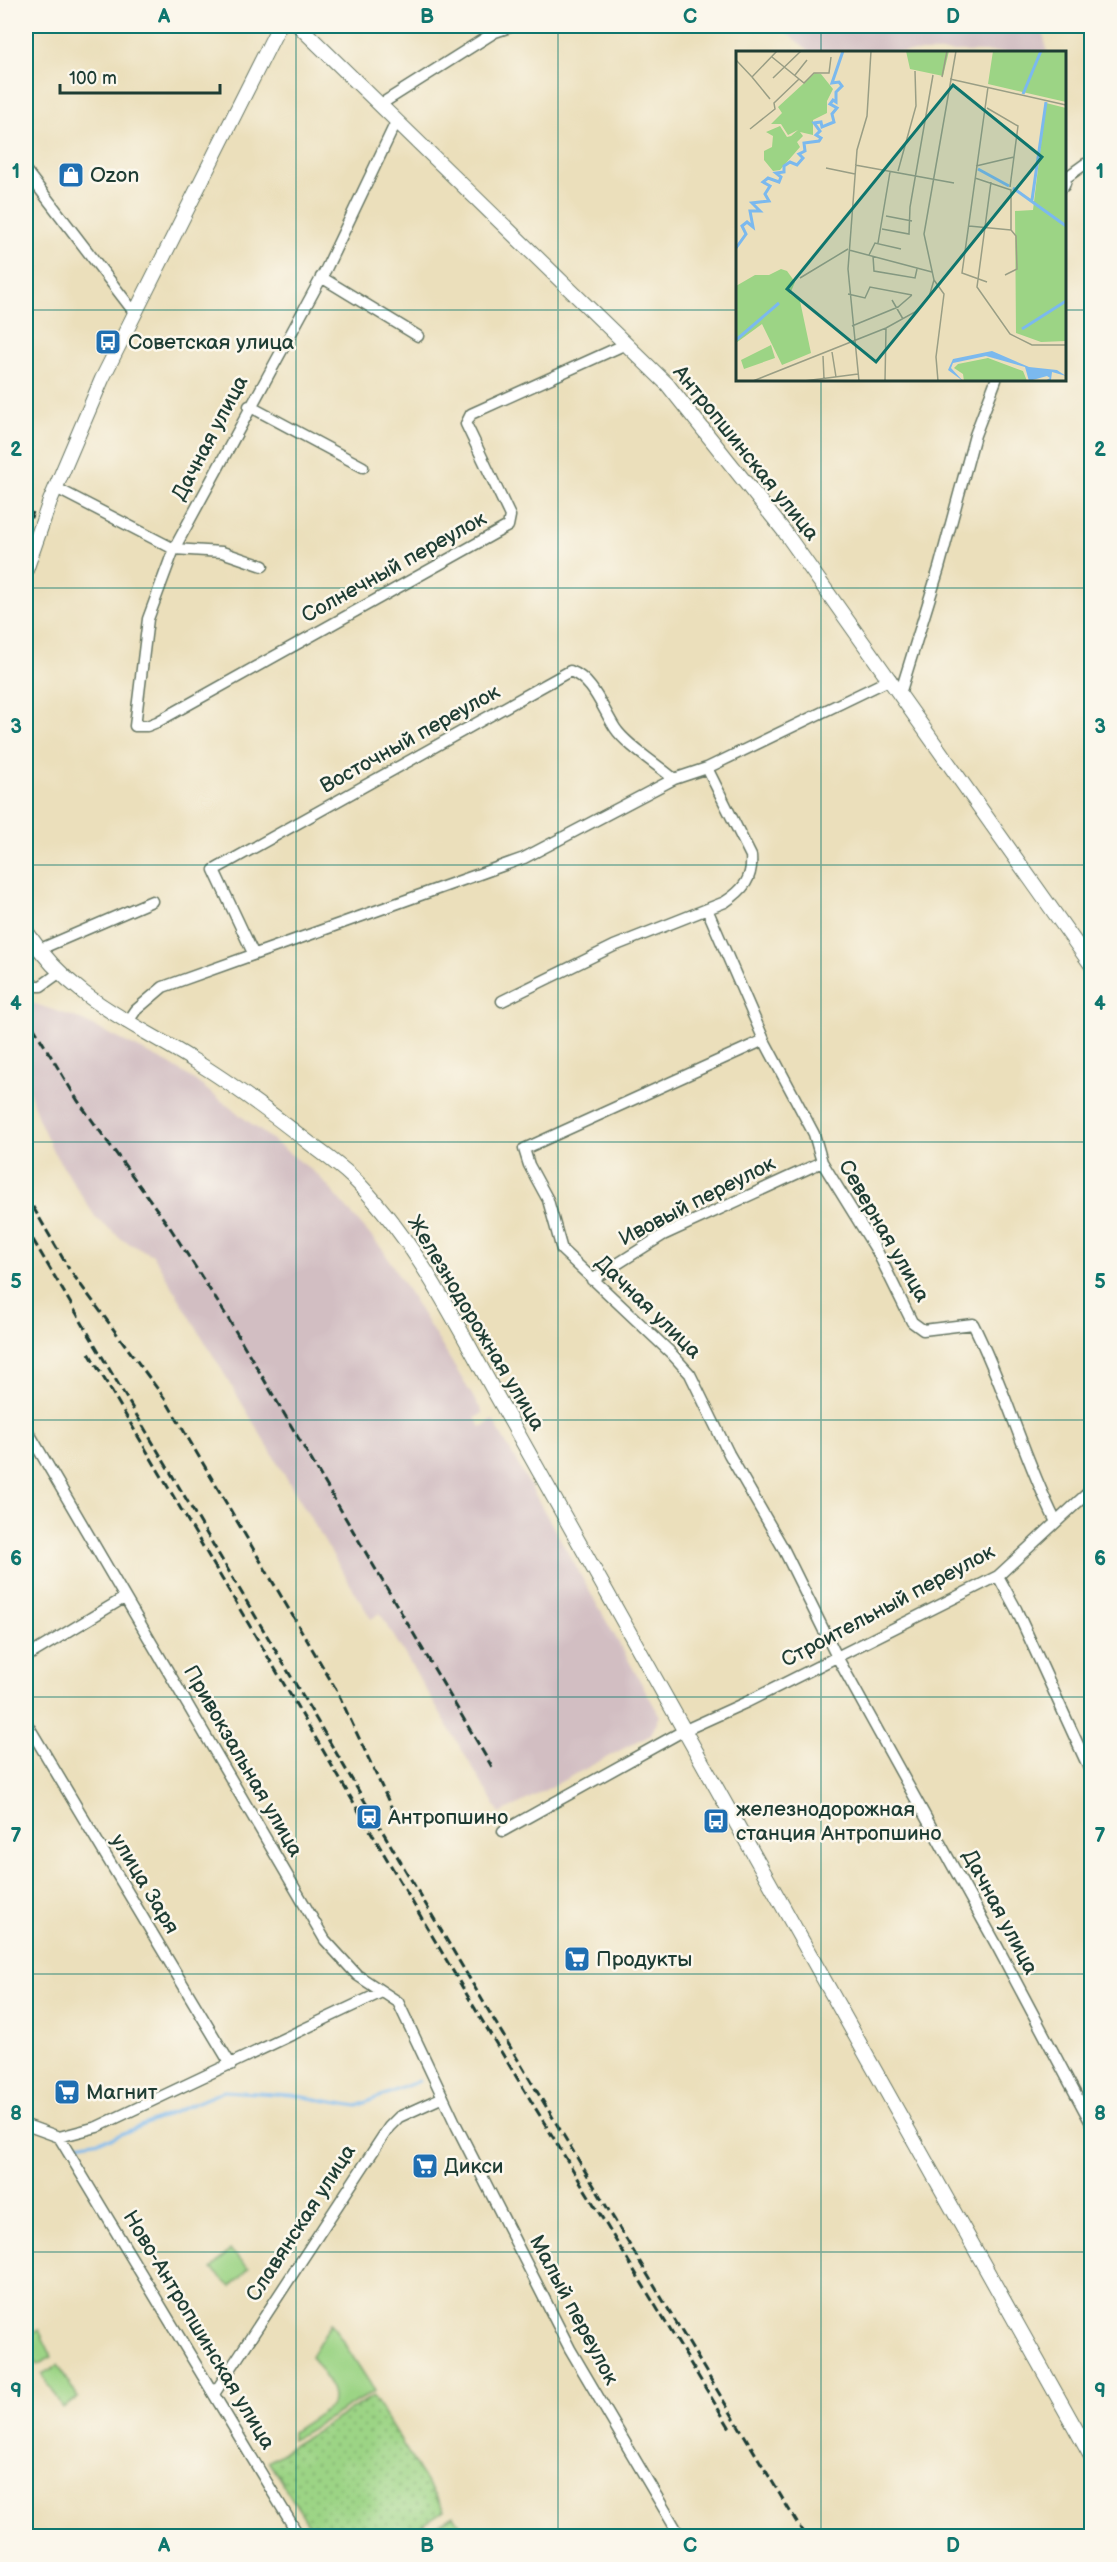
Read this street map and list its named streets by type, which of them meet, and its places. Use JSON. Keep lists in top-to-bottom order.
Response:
{
  "streets": {
    "street": [
      "Дачная улица",
      "Антропшинская улица",
      "Солнечный переулок",
      "Восточный переулок",
      "Ивовый переулок",
      "Северная улица",
      "Железнодорожная улица",
      "Строительный переулок",
      "Привокзальная улица",
      "улица Заря",
      "Славянская улица",
      "Малый переулок",
      "Ново-Антропшинская улица"
    ]
  },
  "crossings": [
    ["Дачная улица", "Антропшинская улица"],
    ["Дачная улица", "Солнечный переулок"],
    ["Дачная улица", "Ивовый переулок"],
    ["Дачная улица", "Северная улица"],
    ["Дачная улица", "Строительный переулок"],
    ["Антропшинская улица", "Солнечный переулок"],
    ["Ивовый переулок", "Северная улица"],
    ["Северная улица", "Строительный переулок"],
    ["Железнодорожная улица", "Строительный переулок"],
    ["Привокзальная улица", "Славянская улица"],
    ["Привокзальная улица", "Малый переулок"],
    ["Славянская улица", "Малый переулок"],
    ["Славянская улица", "Ново-Антропшинская улица"]
  ],
  "places": {
    "shop": ["Ozon"],
    "bus stop": ["Советская улица", "железнодорожная станция Антропшино"],
    "station": ["Антропшино"],
    "supermarket": ["Продукты", "Магнит", "Дикси"]
  },
  "scale_bar": "100 m",
  "grid": {
    "columns": [
      "A",
      "B",
      "C",
      "D"
    ],
    "rows": [
      "1",
      "2",
      "3",
      "4",
      "5",
      "6",
      "7",
      "8",
      "9"
    ]
  }
}
